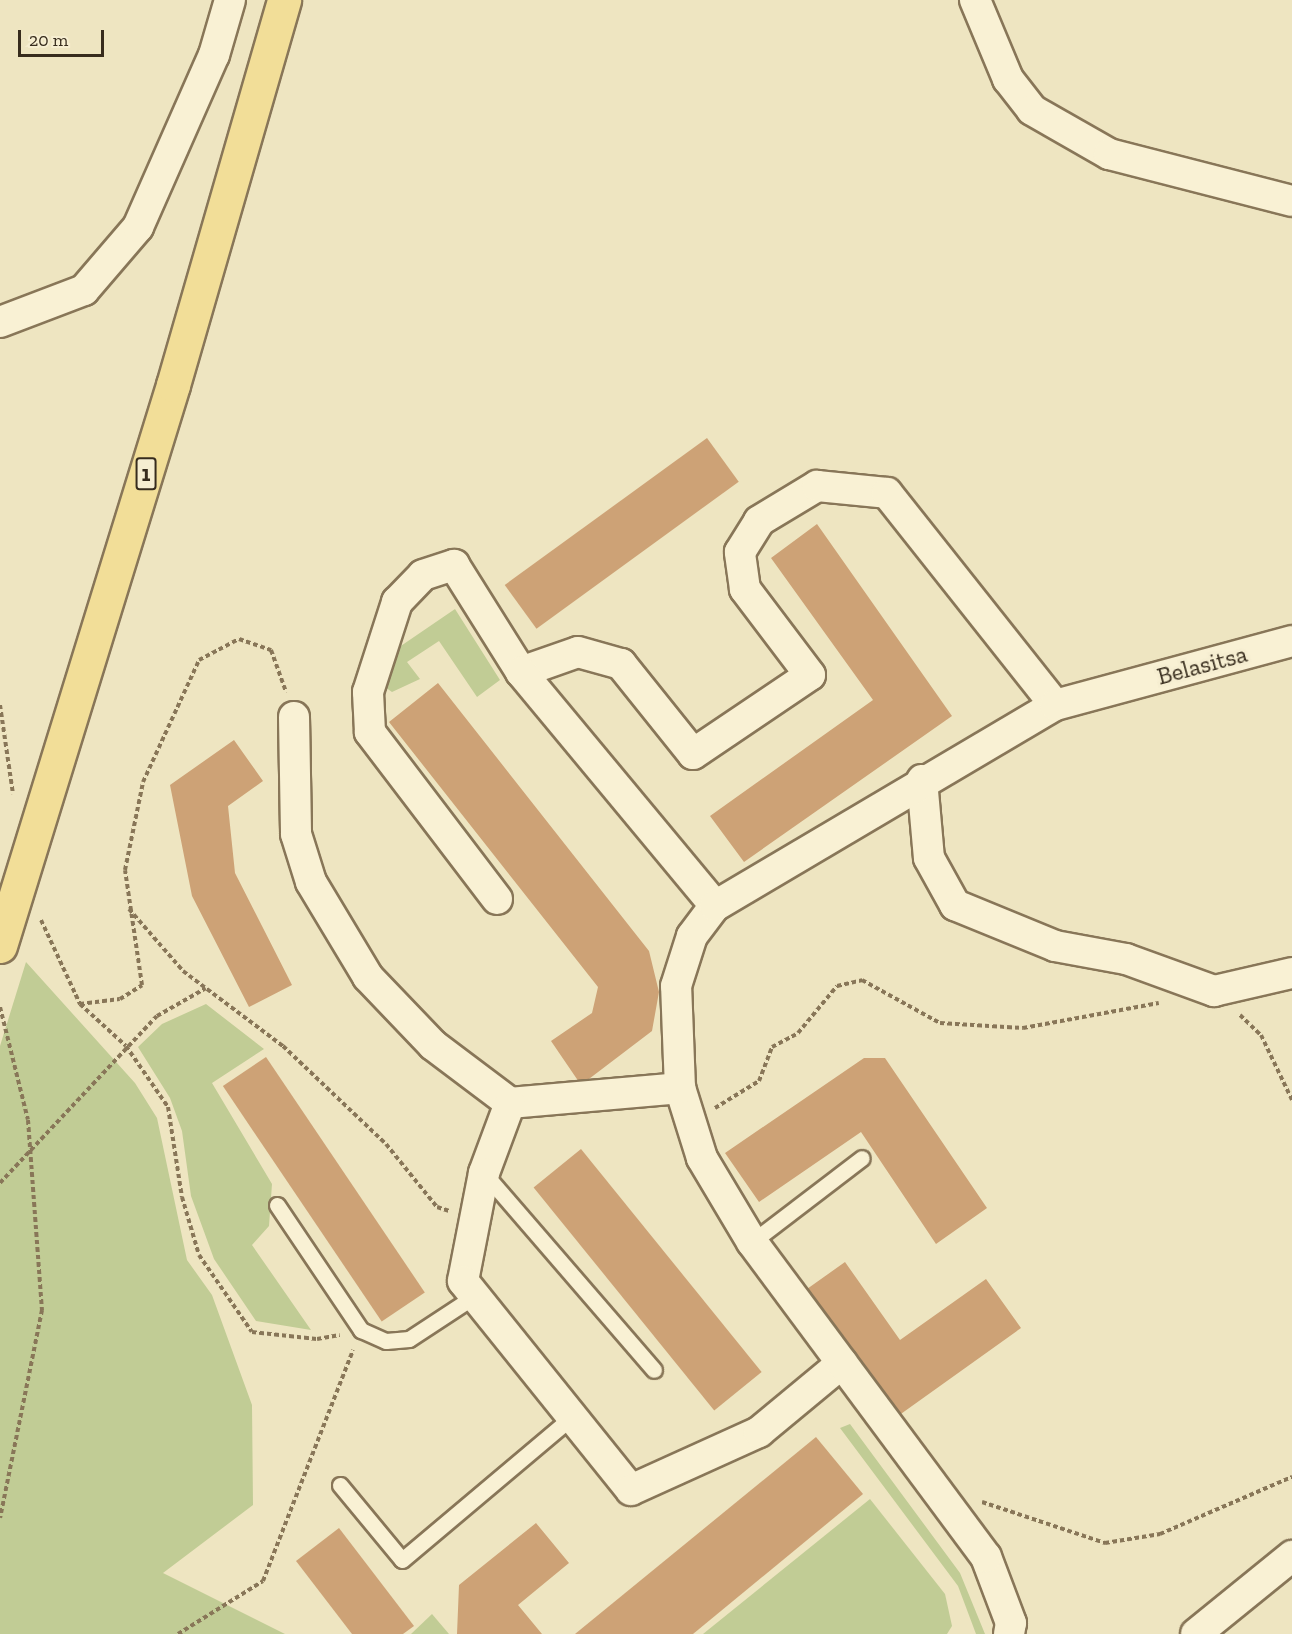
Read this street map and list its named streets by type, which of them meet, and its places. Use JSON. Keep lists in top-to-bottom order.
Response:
{
  "streets": {
    "main road": ["1"],
    "street": ["Belasitsa"]
  },
  "scale_bar": "20 m"
}
